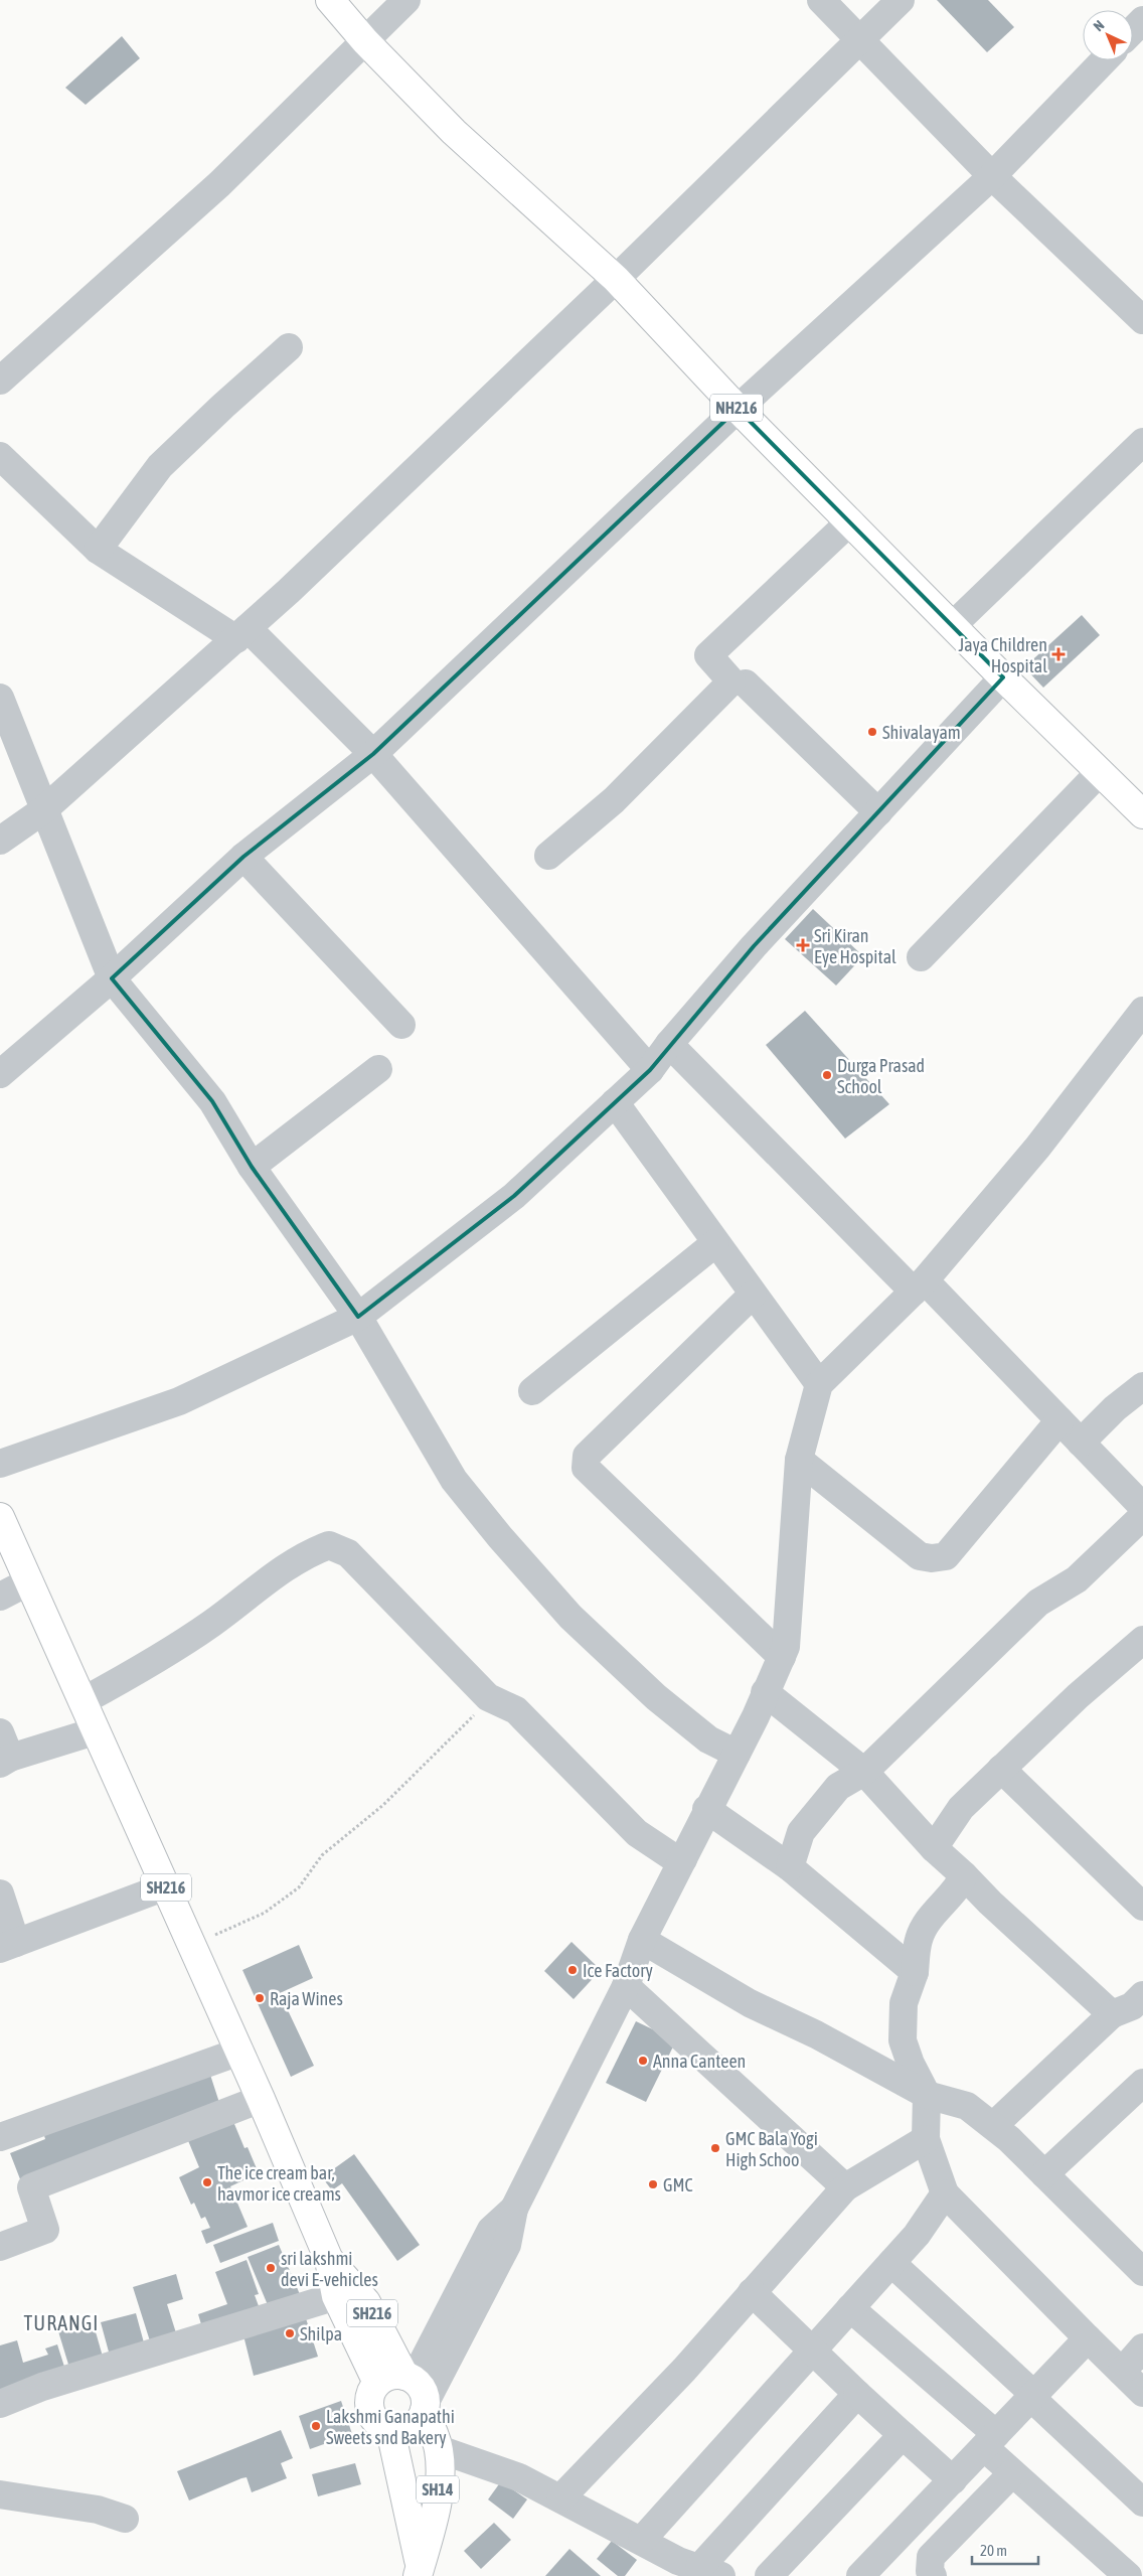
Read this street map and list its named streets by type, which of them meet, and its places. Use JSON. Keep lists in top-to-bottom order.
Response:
{
  "streets": {
    "main road": ["NH216", "SH216", "SH14"]
  },
  "crossings": [
    ["SH216", "SH14"]
  ],
  "districts": ["TURANGI"],
  "places": {
    "health": ["Jaya Children Hospital", "Sri Kiran Eye Hospital"],
    "other": [
      "Shivalayam",
      "Durga Prasad School",
      "Ice Factory",
      "Raja Wines",
      "Anna Canteen",
      "GMC Bala Yogi High Schoo",
      "The ice cream bar, havmor ice creams",
      "GMC",
      "sri lakshmi devi E-vehicles",
      "Shilpa",
      "Lakshmi Ganapathi Sweets snd Bakery"
    ]
  },
  "scale_bar": "20 m",
  "north": "top left"
}
